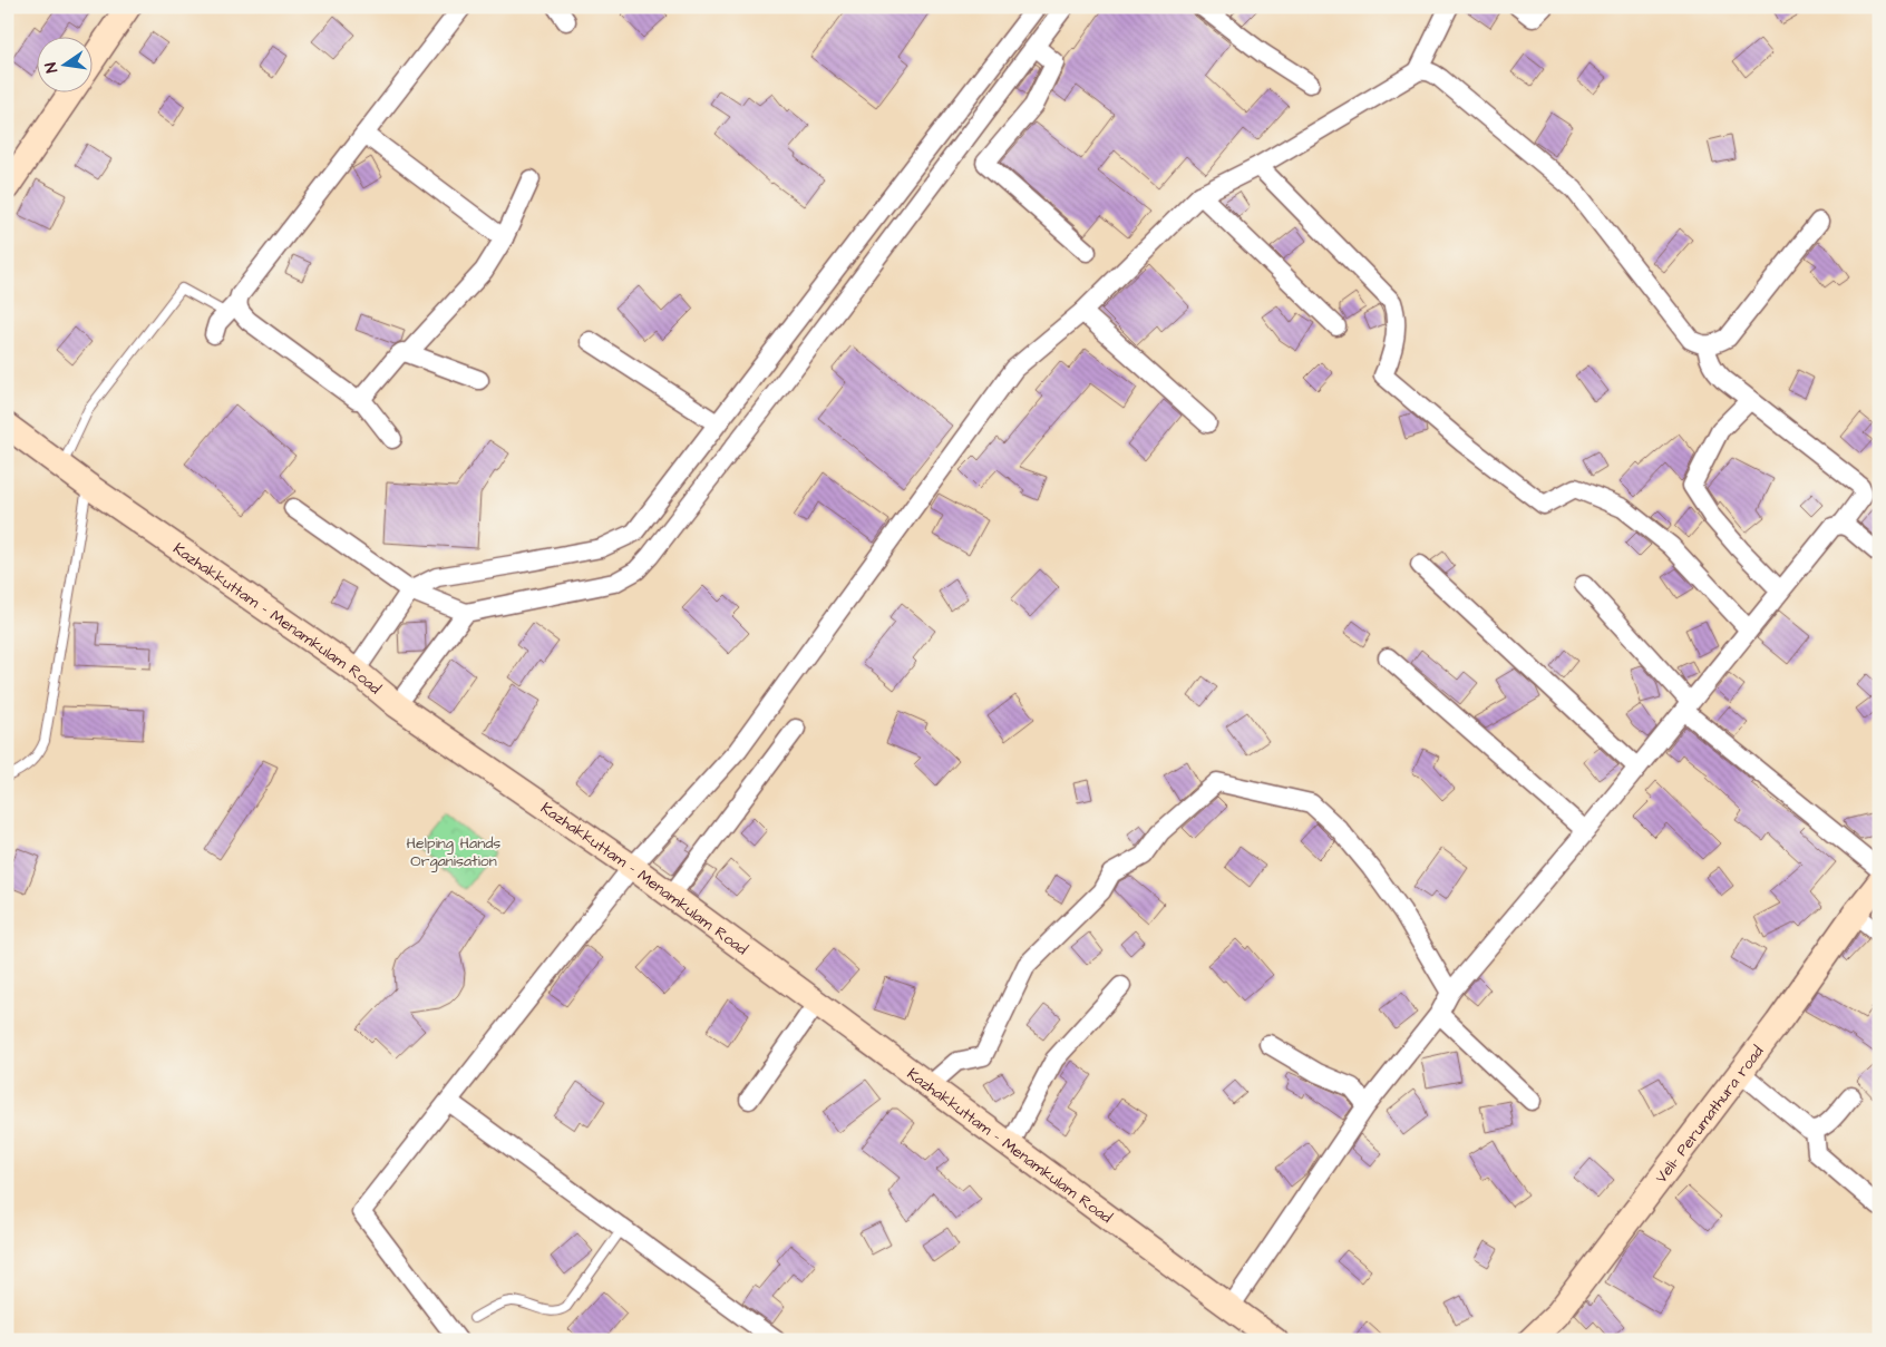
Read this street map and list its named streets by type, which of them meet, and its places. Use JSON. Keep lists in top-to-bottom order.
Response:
{
  "streets": {
    "main road": ["Kazhakkuttam - Menamkulam Road", "Veli- Perumathura road"]
  },
  "parks": ["Helping Hands Organisation"],
  "north": "left"
}
